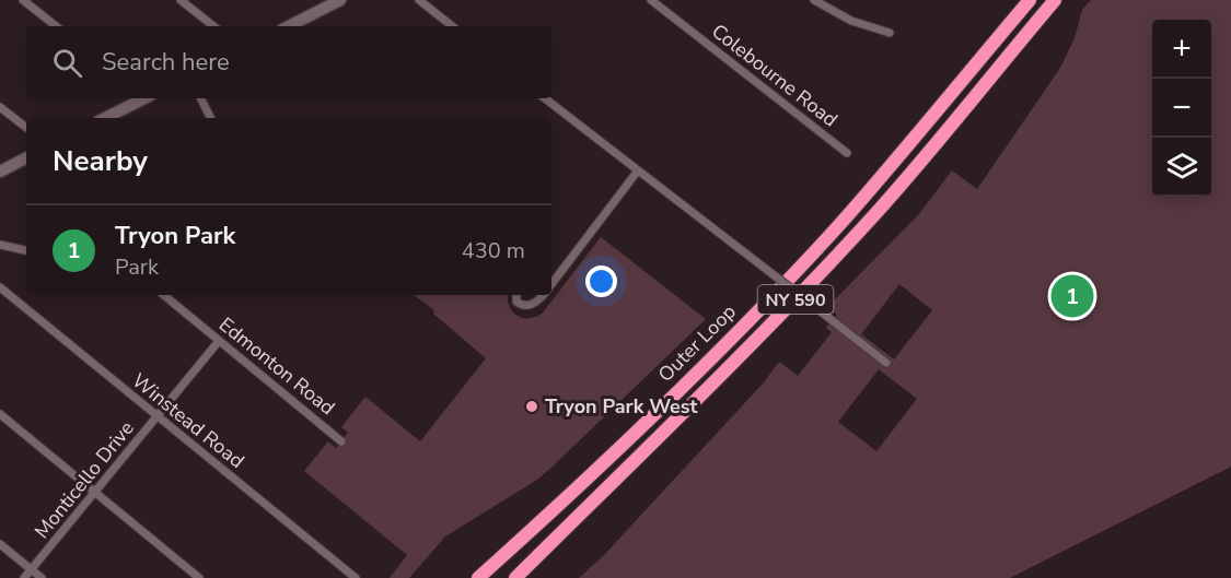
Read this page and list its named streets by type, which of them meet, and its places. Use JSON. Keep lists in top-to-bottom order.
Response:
{
  "streets": {
    "highway": ["NY 590", "Outer Loop"],
    "street": [
      "Colebourne Road",
      "Edmonton Road",
      "Winstead Road",
      "Monticello Drive"
    ]
  },
  "crossings": [
    ["Edmonton Road", "Monticello Drive"],
    ["Winstead Road", "Monticello Drive"]
  ],
  "places": ["Tryon Park West"],
  "page": {
    "map_buttons": ["+", "−"],
    "search": "Search here",
    "heading": "Nearby",
    "list": [
      {
        "mark": "1",
        "name": "Tryon Park",
        "note": "Park",
        "value": "430 m"
      }
    ],
    "pins": "1"
  }
}
